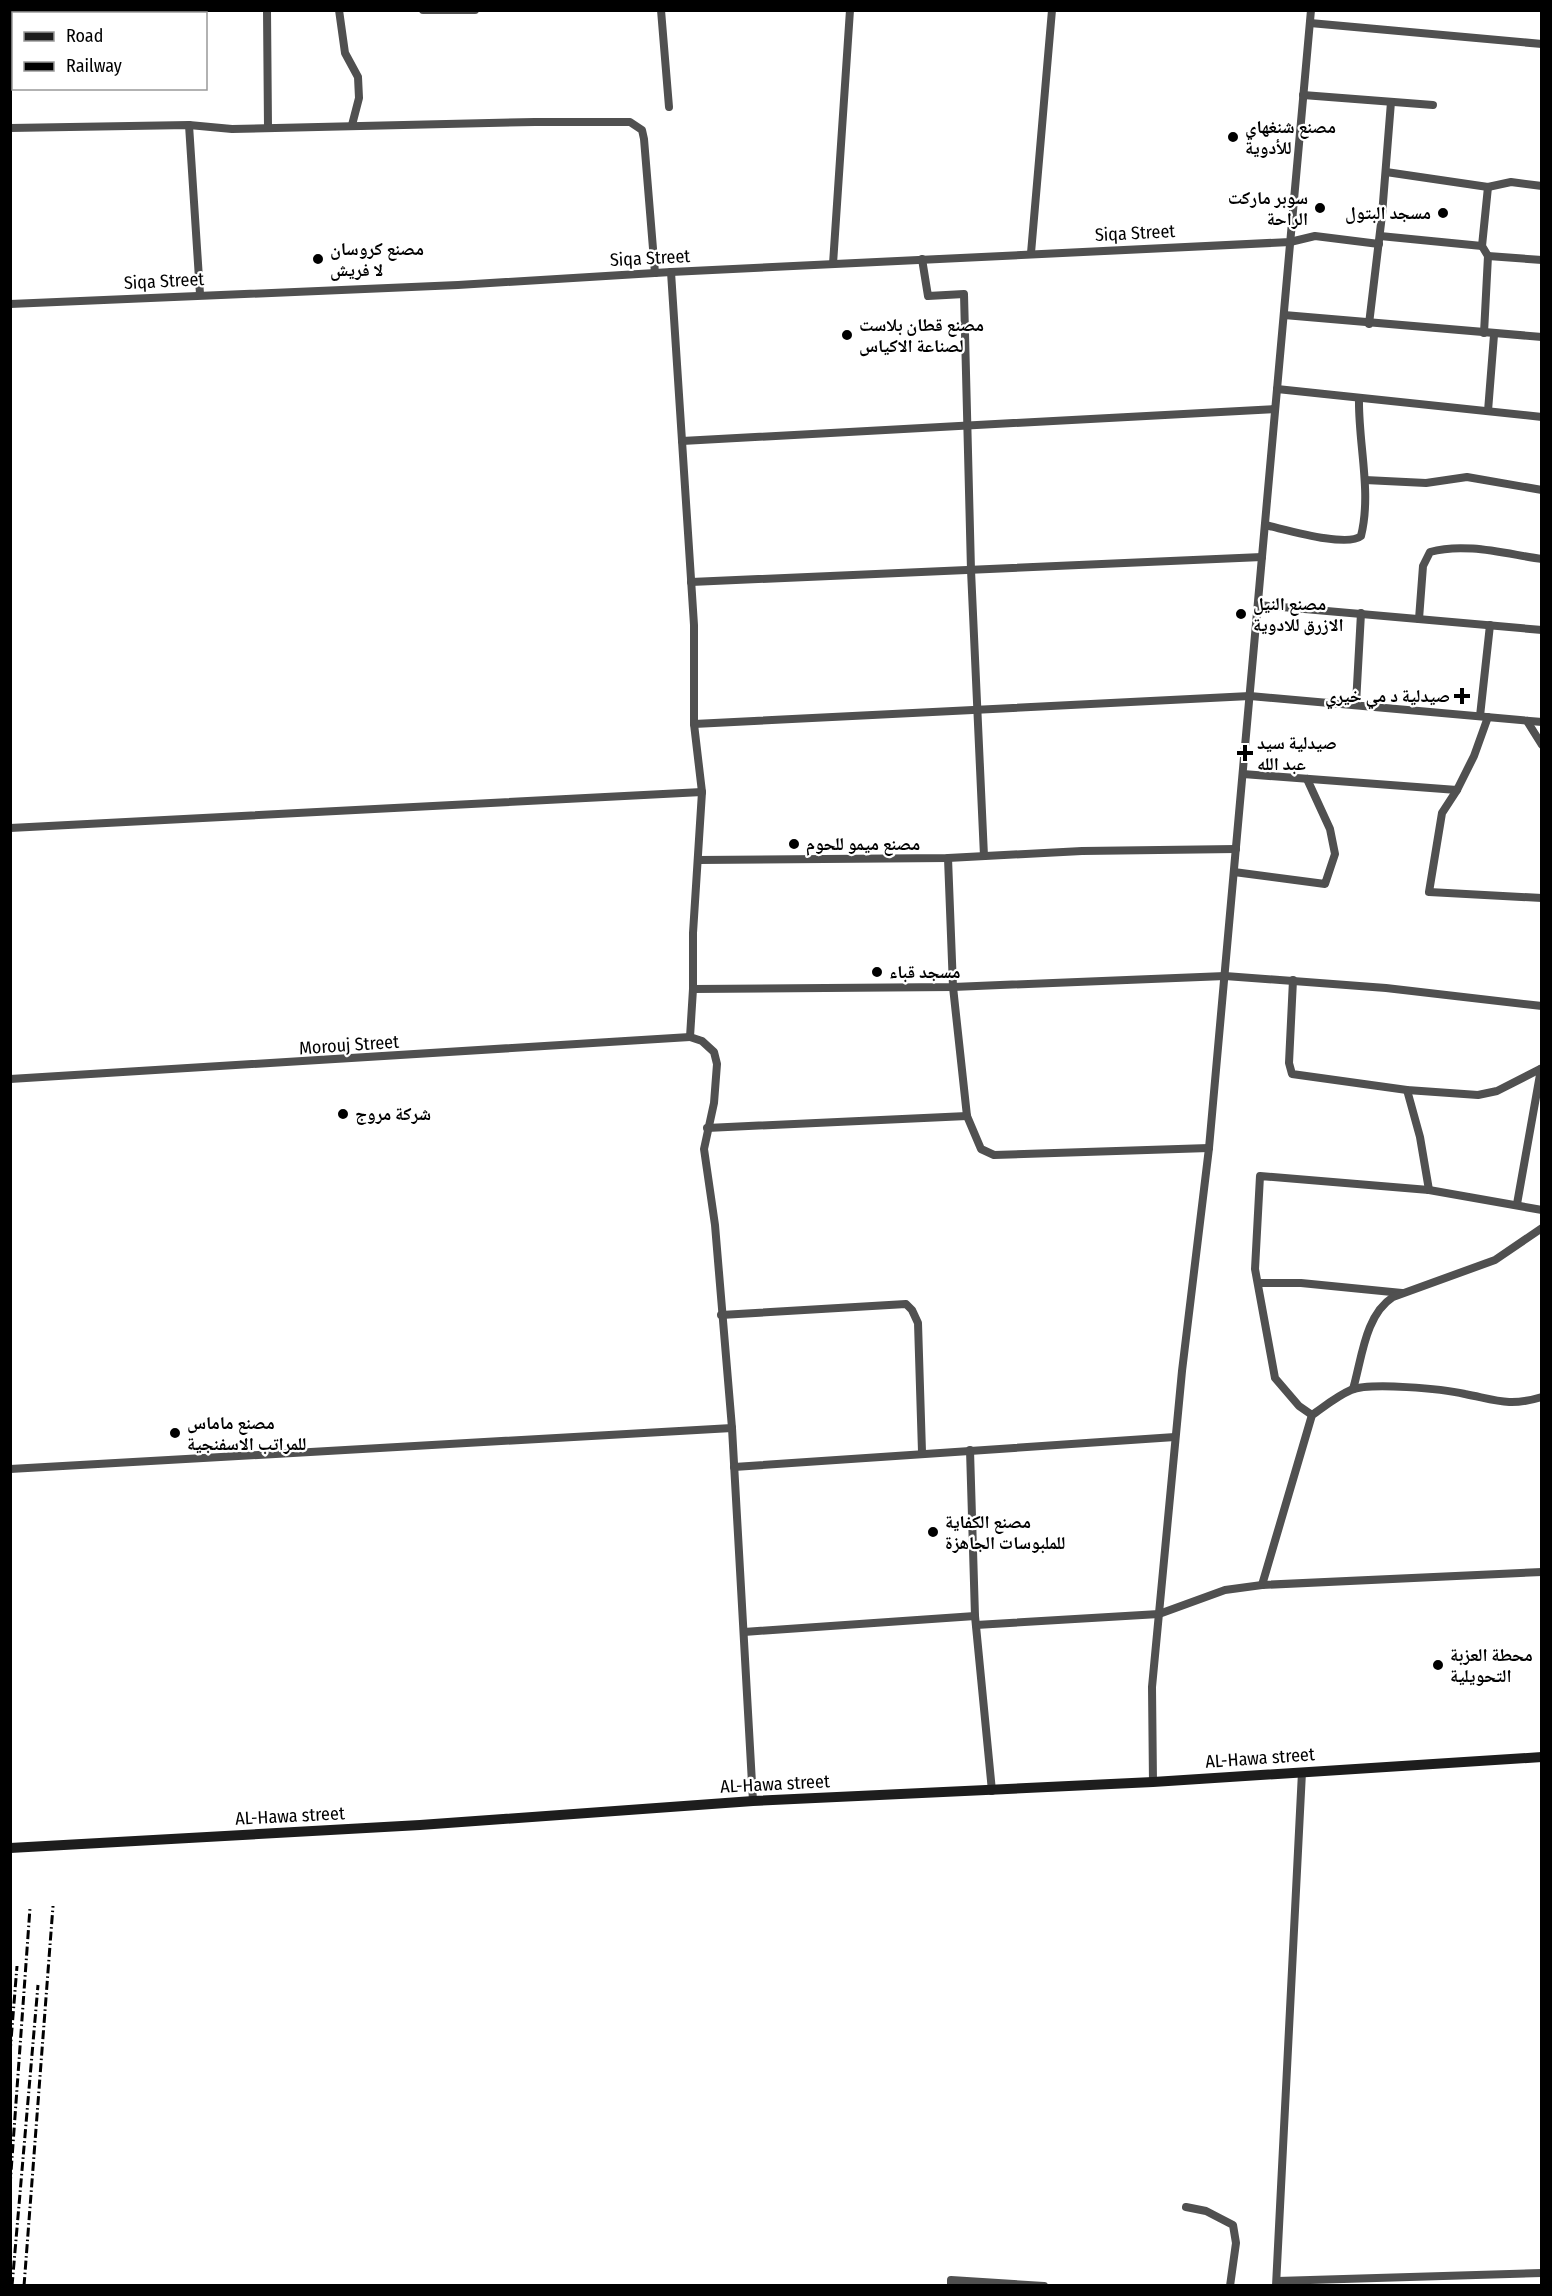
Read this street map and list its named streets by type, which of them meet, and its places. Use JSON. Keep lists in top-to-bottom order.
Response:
{
  "streets": {
    "street": ["Siqa Street", "Morouj Street", "AL-Hawa street"]
  },
  "places": {
    "other": [
      "مصنع شنغهاي للأدوية",
      "سوبر ماركت الراحة",
      "مسجد البتول",
      "مصنع كروسان لا فريش",
      "مصنع قطان بلاست لصناعة الاكياس",
      "مصنع النيل الازرق للادوية",
      "مصنع ميمو للحوم",
      "مسجد قباء",
      "شركة مروج",
      "مصنع ماماس للمراتب الاسفنجية",
      "مصنع الكفاية للملبوسات الجاهزة",
      "محطة العزبة التحويلية"
    ],
    "health": ["صيدلية د مي خيري", "صيدلية سيد عبد الله"]
  },
  "legend": ["Road", "Railway"]
}
